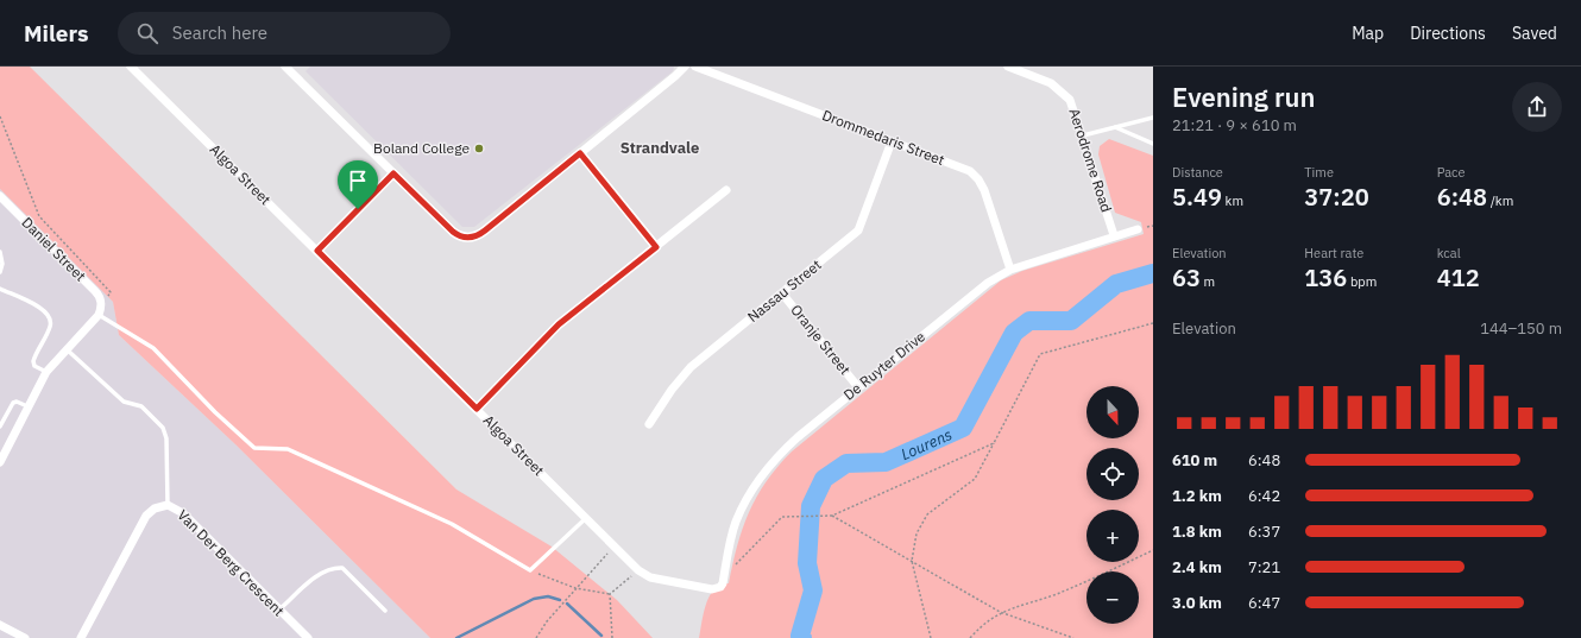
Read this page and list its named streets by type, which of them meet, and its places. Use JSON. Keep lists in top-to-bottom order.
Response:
{
  "streets": {
    "street": [
      "Drommedaris Street",
      "Aerodrome Road",
      "Algoa Street",
      "Daniel Street",
      "Nassau Street",
      "Oranje Street",
      "De Ruyter Drive",
      "Van Der Berg Crescent"
    ]
  },
  "crossings": [
    ["Drommedaris Street", "Nassau Street"],
    ["Drommedaris Street", "De Ruyter Drive"],
    ["Aerodrome Road", "De Ruyter Drive"],
    ["Algoa Street", "De Ruyter Drive"],
    ["Nassau Street", "Oranje Street"],
    ["Oranje Street", "De Ruyter Drive"]
  ],
  "districts": ["Strandvale"],
  "water": ["Lourens"],
  "places": ["Boland College"],
  "north": "bottom",
  "page": {
    "header": "Milers",
    "search": "Search here",
    "nav": ["Map", "Directions", "Saved"],
    "heading": ["Evening run", "21:21 · 9 × 610 m"],
    "stats": [
      ["Distance", "5.49 km"],
      ["Time", "37:20"],
      ["Pace", "6:48 /km"],
      ["Elevation", "63 m"],
      ["Heart rate", "136 bpm"],
      ["kcal", "412"]
    ],
    "chart": ["Elevation", "144–150 m"],
    "map_buttons": ["+", "−"],
    "list": [
      {
        "name": "610 m",
        "note": "6:48"
      },
      {
        "name": "1.2 km",
        "note": "6:42"
      },
      {
        "name": "1.8 km",
        "note": "6:37"
      },
      {
        "name": "2.4 km",
        "note": "7:21"
      },
      {
        "name": "3.0 km",
        "note": "6:47"
      }
    ]
  }
}
